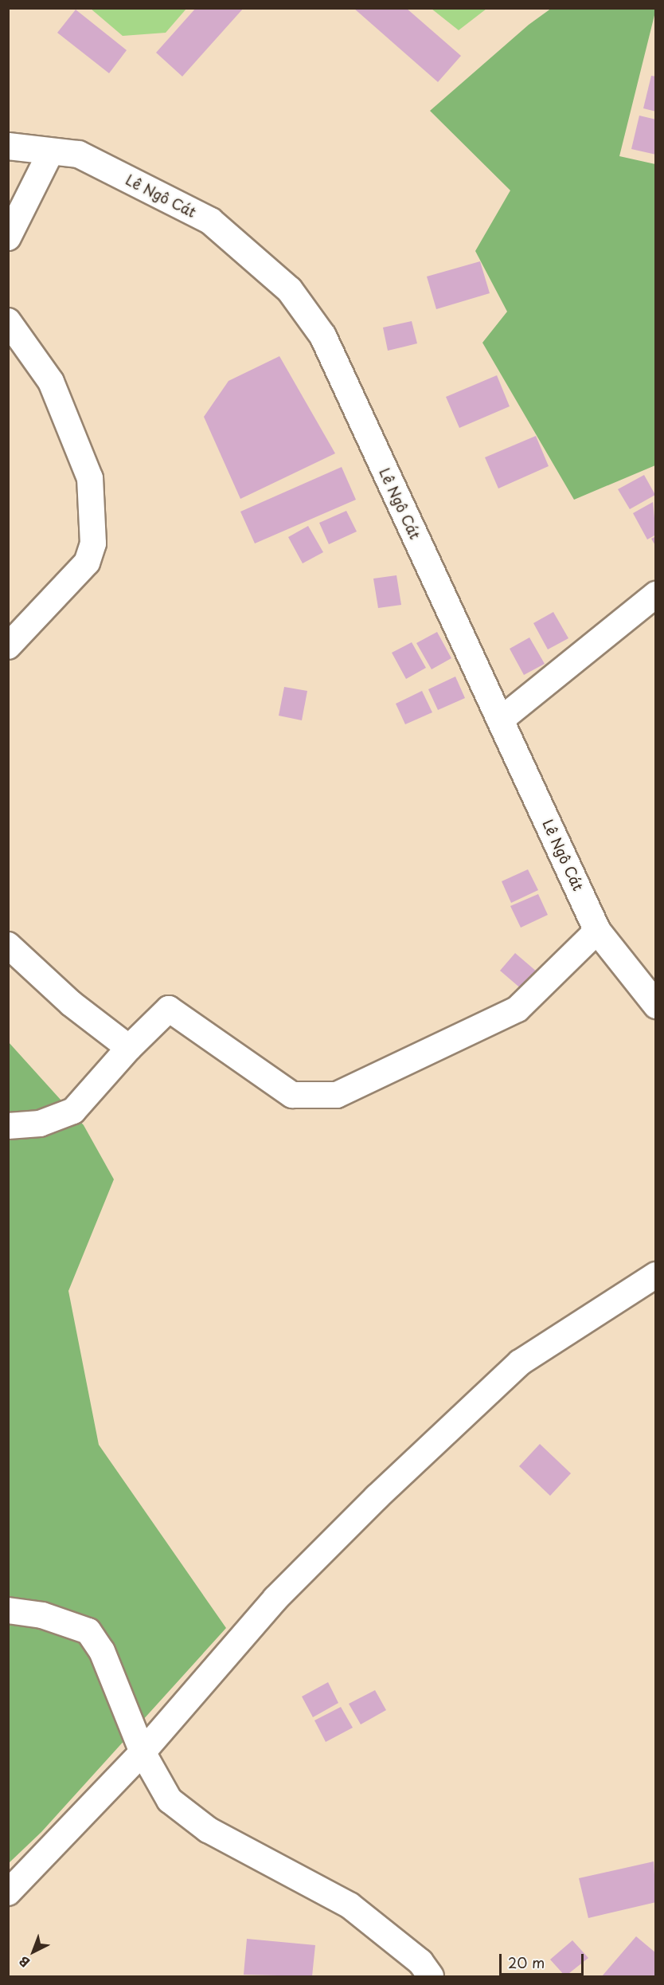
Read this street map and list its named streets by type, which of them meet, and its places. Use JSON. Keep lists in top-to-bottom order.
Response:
{
  "streets": {
    "street": ["Lê Ngô Cát"]
  },
  "scale_bar": "20 m",
  "north": "bottom left"
}
